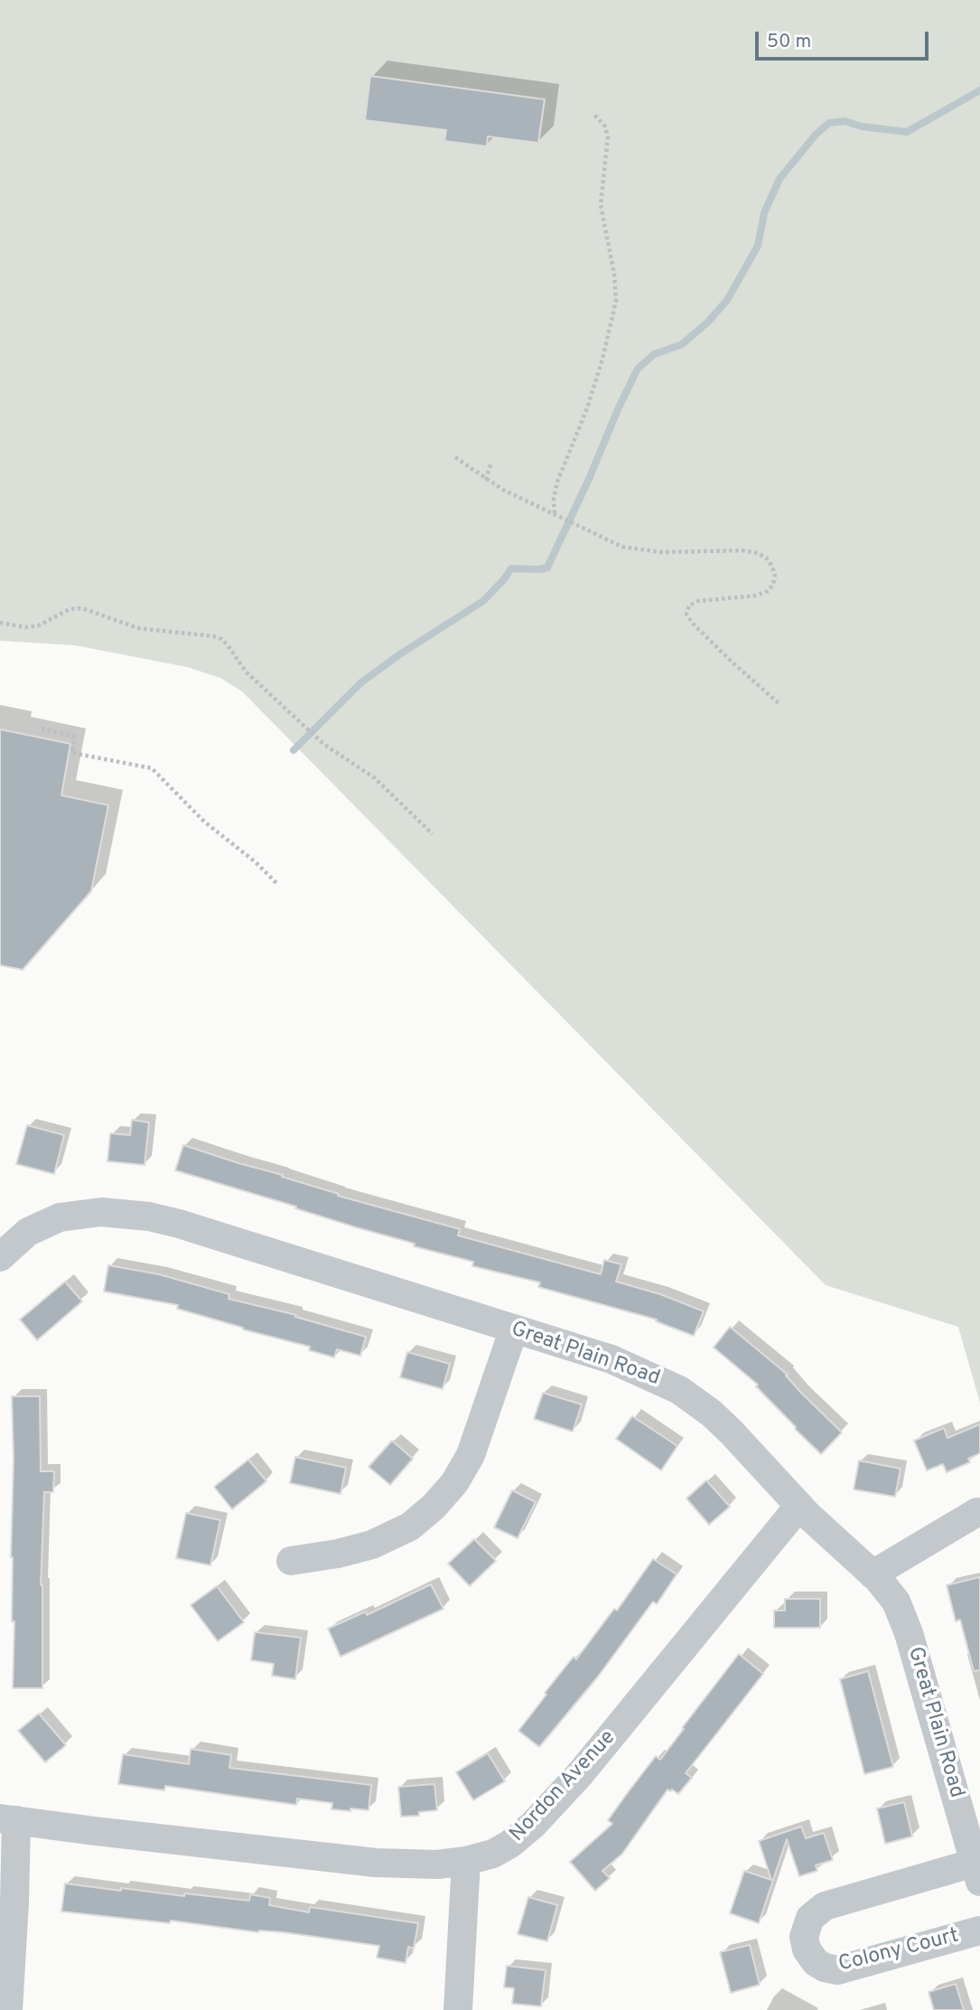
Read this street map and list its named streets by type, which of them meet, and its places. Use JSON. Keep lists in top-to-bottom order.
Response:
{
  "streets": {
    "street": ["Great Plain Road", "Nordon Avenue", "Colony Court"]
  },
  "crossings": [
    ["Great Plain Road", "Nordon Avenue"],
    ["Great Plain Road", "Colony Court"]
  ],
  "scale_bar": "50 m"
}
